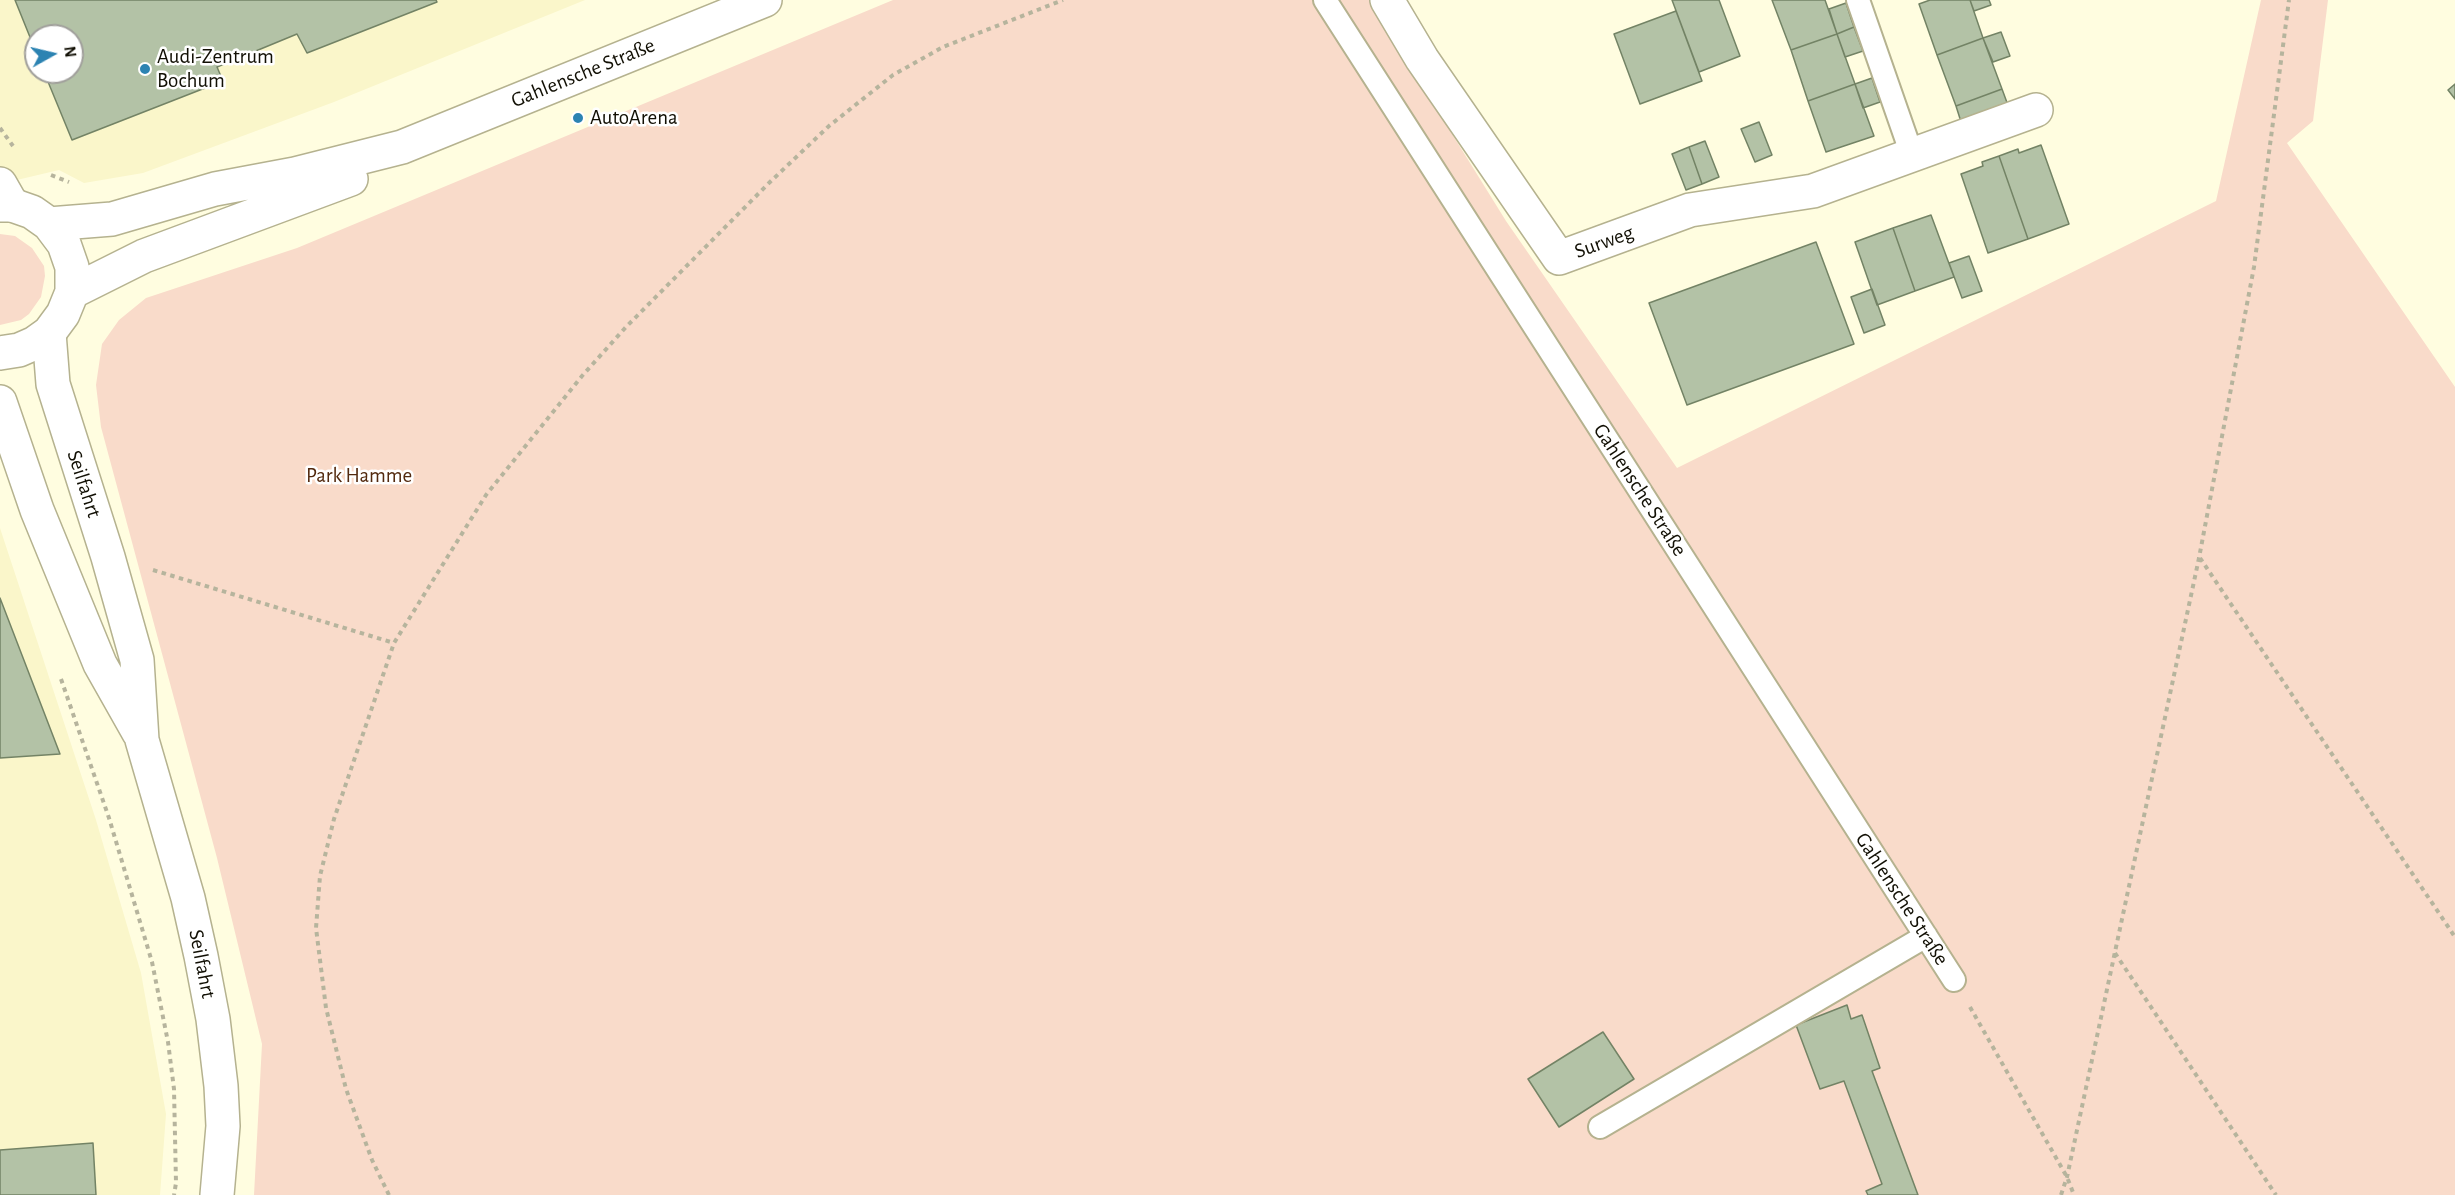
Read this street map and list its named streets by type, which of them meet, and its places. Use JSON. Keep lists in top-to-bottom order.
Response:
{
  "streets": {
    "street": ["Gahlensche Straße", "Surweg", "Seilfahrt"]
  },
  "parks": ["Park Hamme"],
  "places": ["Audi-Zentrum Bochum", "AutoArena"],
  "north": "right"
}
